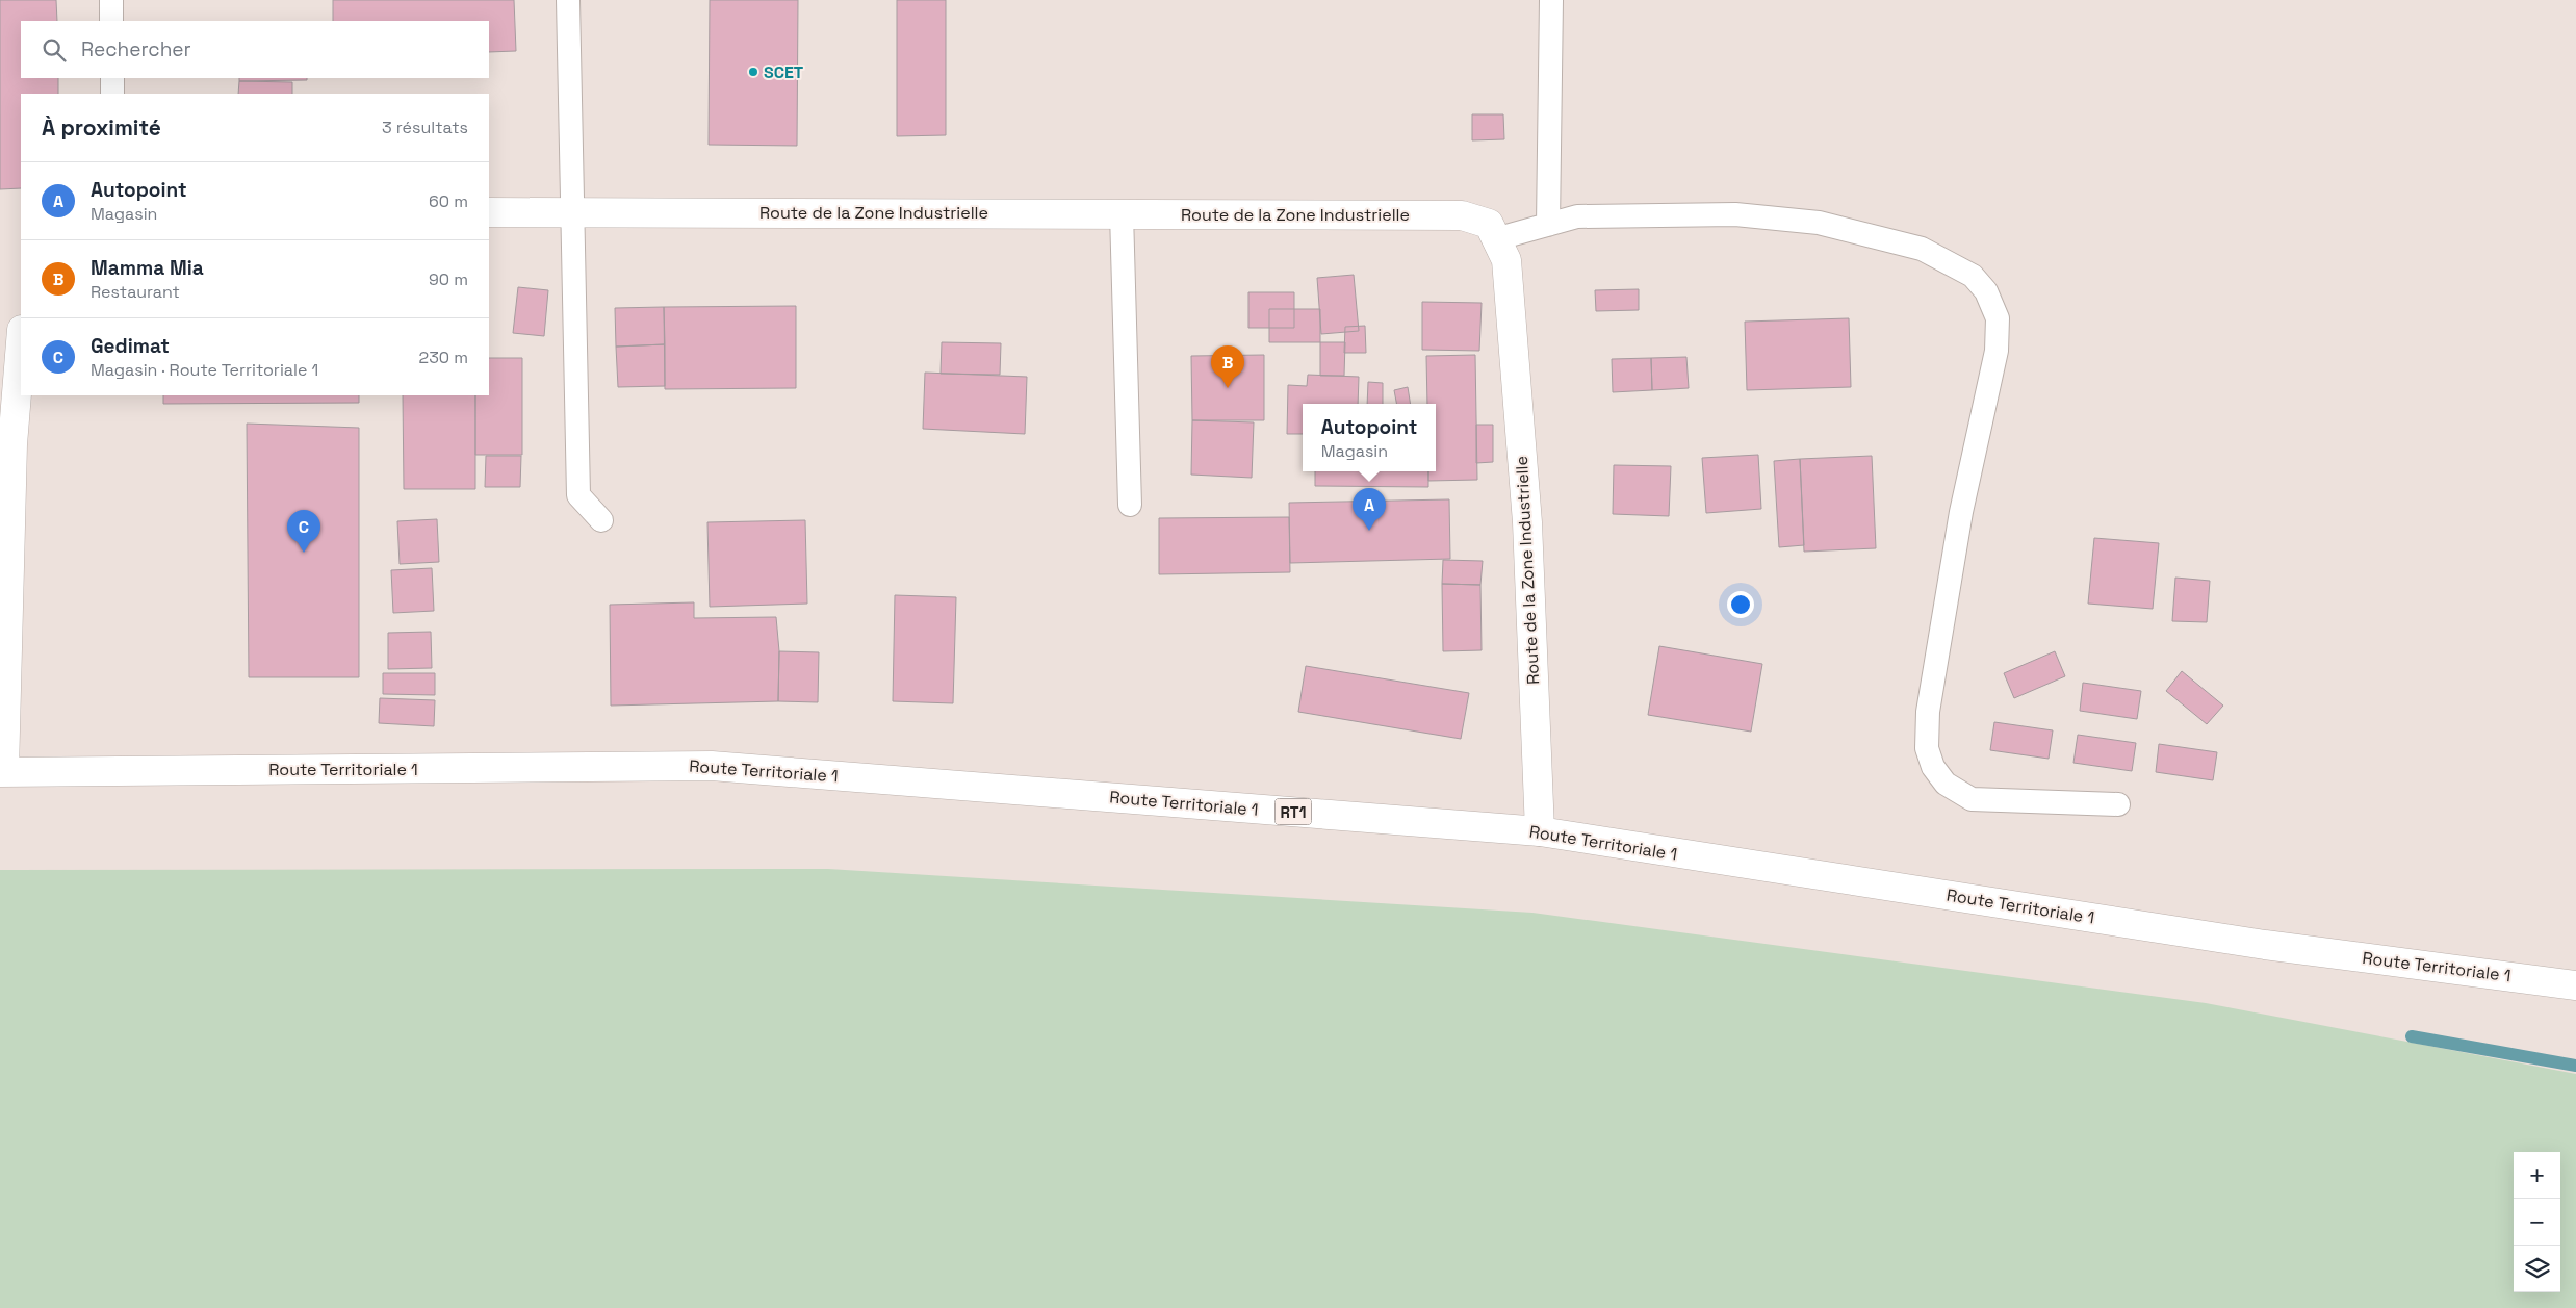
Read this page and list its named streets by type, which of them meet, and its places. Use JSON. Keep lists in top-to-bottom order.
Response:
{
  "streets": {
    "main road": ["Route de la Zone Industrielle", "Route Territoriale 1", "RT1"]
  },
  "crossings": [
    ["Route de la Zone Industrielle", "Route Territoriale 1"]
  ],
  "places": ["SCET"],
  "page": {
    "search": "Rechercher",
    "heading": ["À proximité", "3 résultats"],
    "list": [
      {
        "mark": "A",
        "name": "Autopoint",
        "note": "Magasin",
        "value": "60 m"
      },
      {
        "mark": "B",
        "name": "Mamma Mia",
        "note": "Restaurant",
        "value": "90 m"
      },
      {
        "mark": "C",
        "name": "Gedimat",
        "note": "Magasin · Route Territoriale 1",
        "value": "230 m"
      }
    ],
    "pins": ["B", "A", "C"],
    "popup": ["Autopoint", "Magasin"],
    "map_buttons": ["+", "−"]
  }
}
